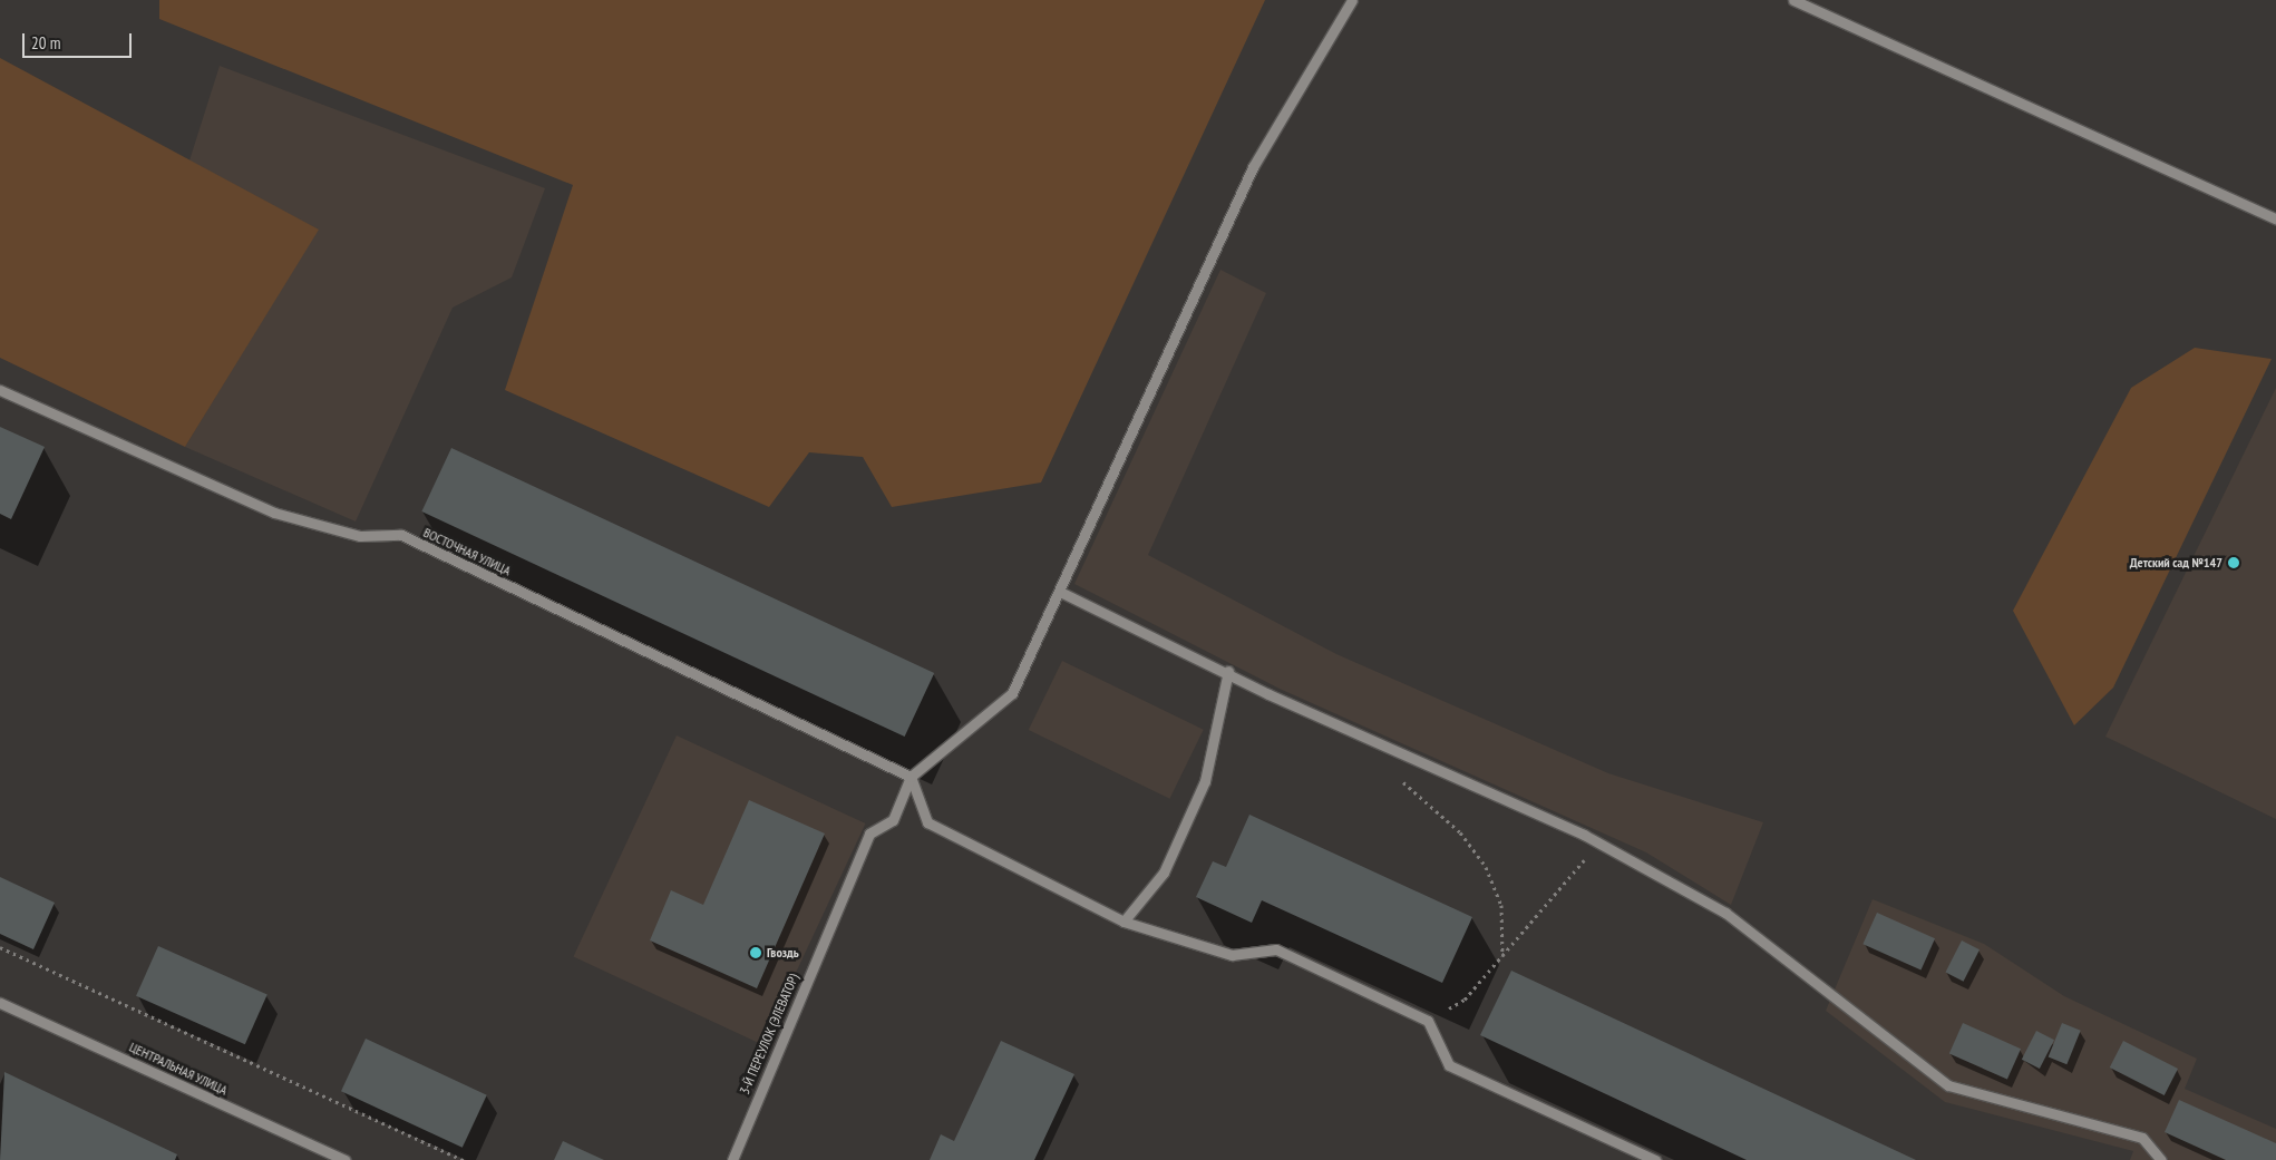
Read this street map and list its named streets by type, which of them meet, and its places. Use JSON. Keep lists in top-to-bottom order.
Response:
{
  "streets": {
    "street": ["ВОСТОЧНАЯ УЛИЦА", "3-Й ПЕРЕУЛОК (ЭЛЕВАТОР)", "ЦЕНТРАЛЬНАЯ УЛИЦА"]
  },
  "crossings": [
    ["ВОСТОЧНАЯ УЛИЦА", "3-Й ПЕРЕУЛОК (ЭЛЕВАТОР)"]
  ],
  "places": ["Детский сад №147", "Гвоздь"],
  "scale_bar": "20 m"
}
